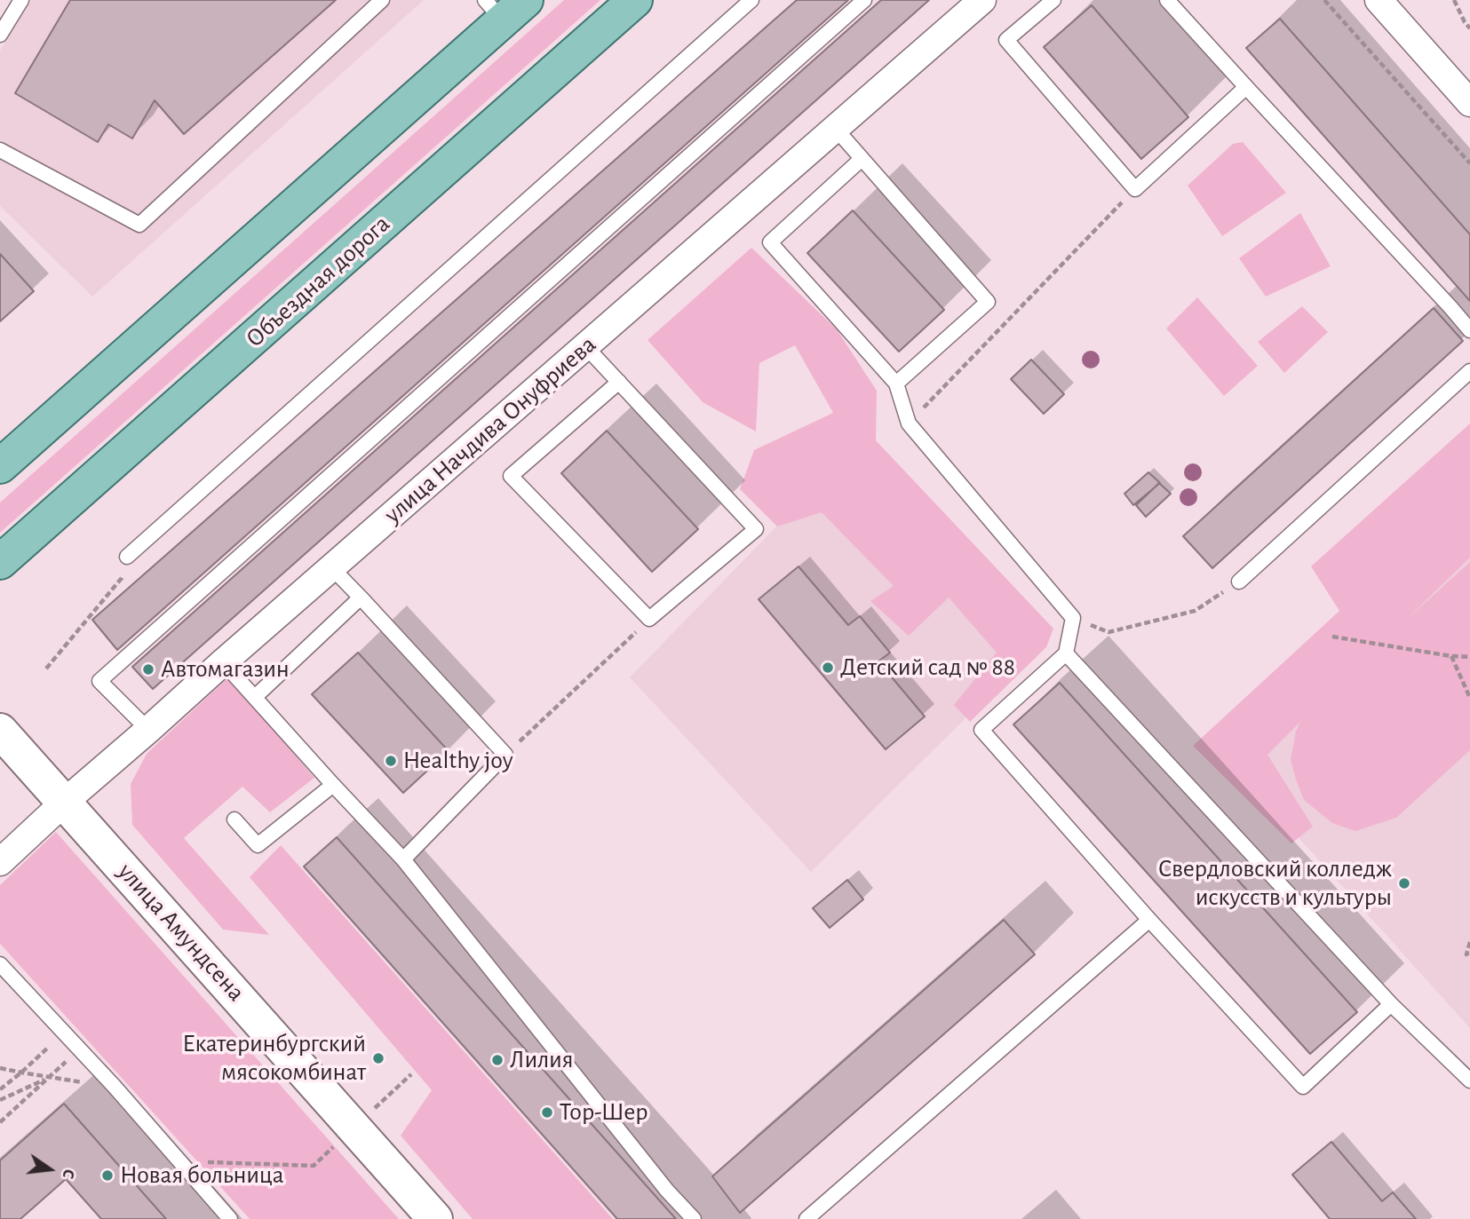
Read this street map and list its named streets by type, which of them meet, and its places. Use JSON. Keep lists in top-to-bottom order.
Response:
{
  "streets": {
    "main road": ["Объездная дорога", "улица Амундсена"],
    "street": ["улица Начдива Онуфриева"]
  },
  "crossings": [
    ["улица Начдива Онуфриева", "улица Амундсена"]
  ],
  "places": [
    "Детский сад № 88",
    "Автомагазин",
    "Healthy joy",
    "Свердловский колледж искусств и культуры",
    "Екатеринбургский мясокомбинат",
    "Лилия",
    "Тор-Шер",
    "Новая больница"
  ],
  "north": "right"
}
